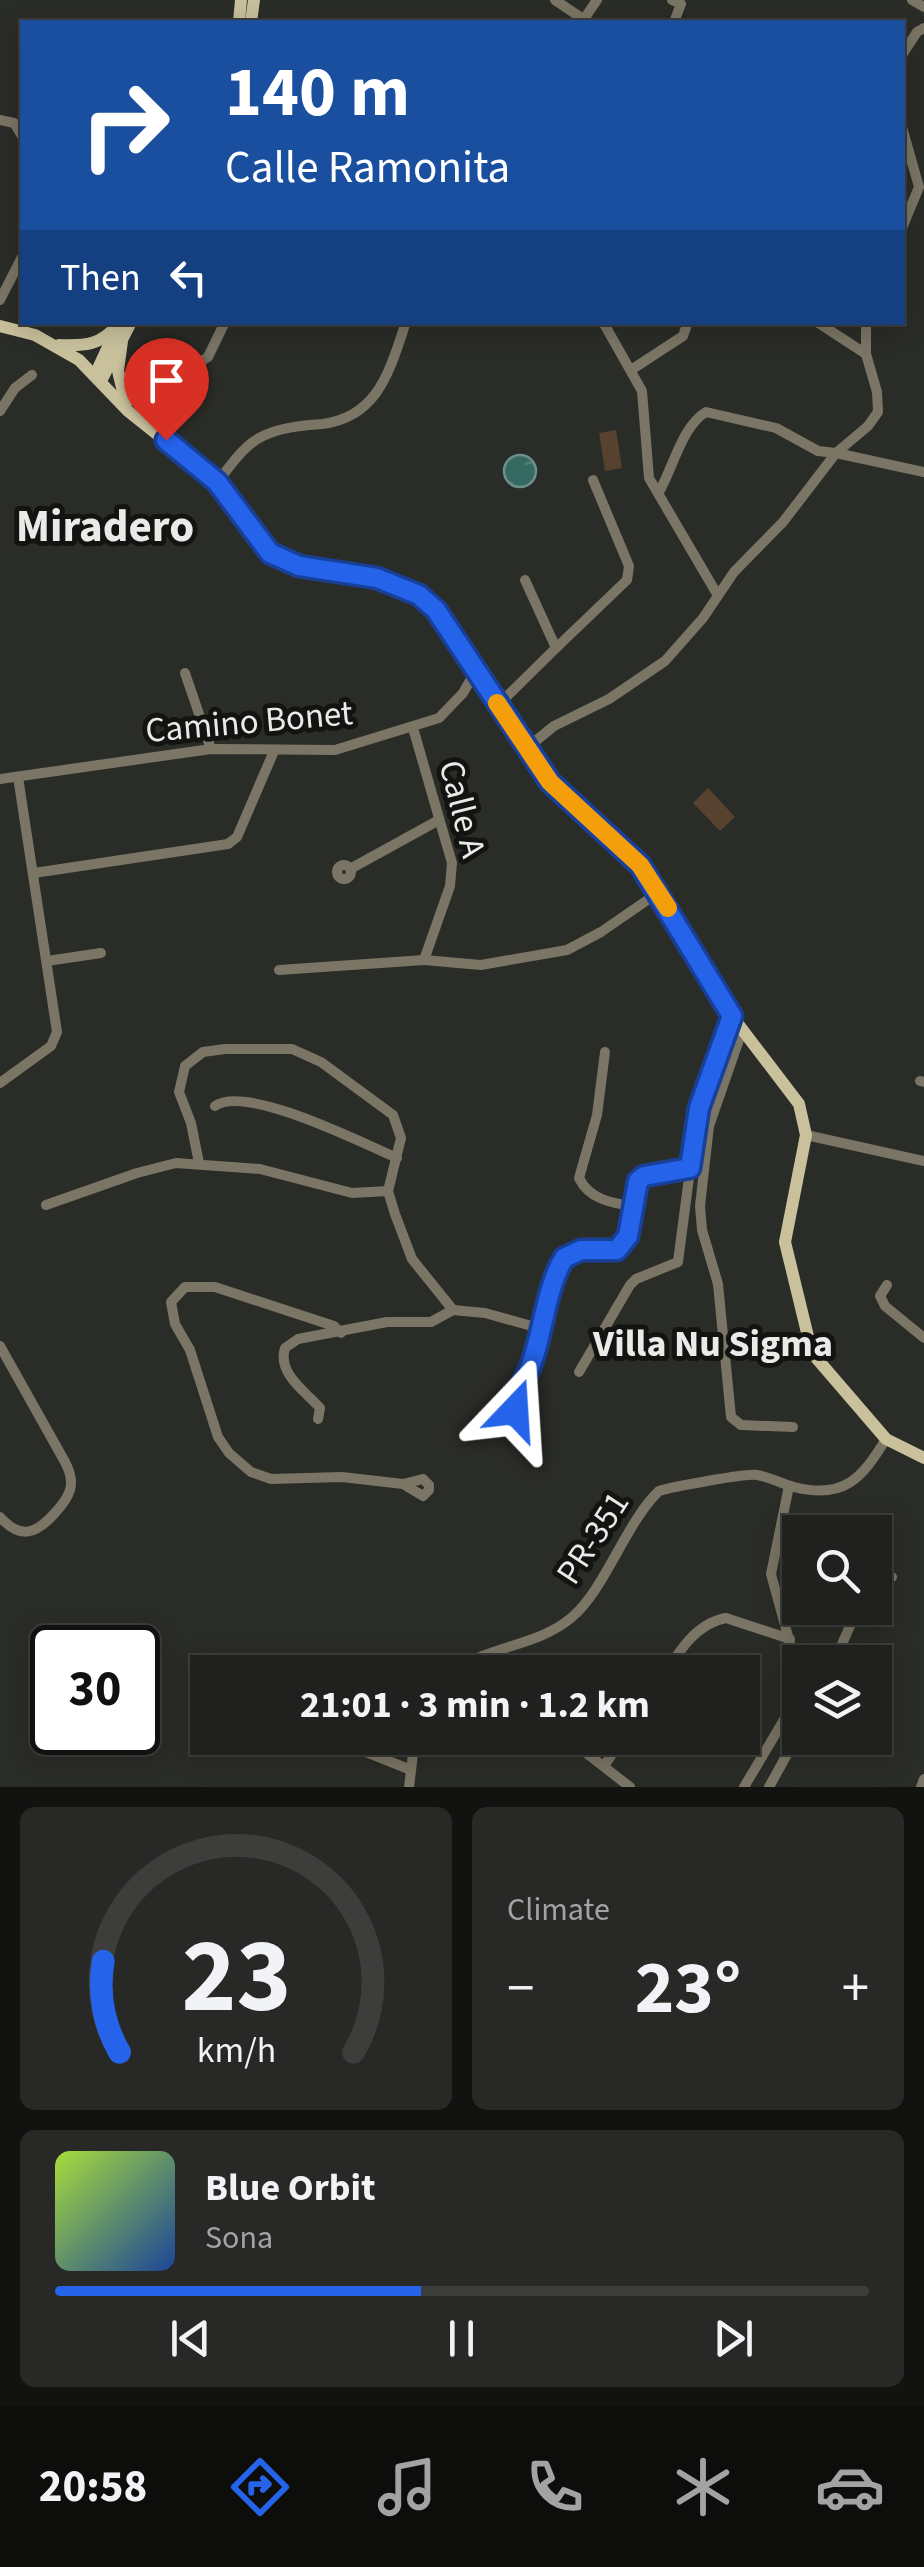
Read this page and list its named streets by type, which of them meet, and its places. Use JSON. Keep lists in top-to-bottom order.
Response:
{
  "streets": {
    "street": ["Camino Bonet", "Calle A", "PR-351"]
  },
  "crossings": [
    ["Camino Bonet", "Calle A"]
  ],
  "districts": ["Miradero", "Villa Nu Sigma"],
  "page": {
    "turn": ["140 m", "Calle Ramonita"],
    "then": "Then",
    "limit": "30",
    "trip": "21:01 · 3 min · 1.2 km",
    "tile": "Climate",
    "heat": ["−", "23°", "+"],
    "song": ["Blue Orbit", "Sona"],
    "tabs": "20:58",
    "gauge": ["23", "km/h"]
  }
}
